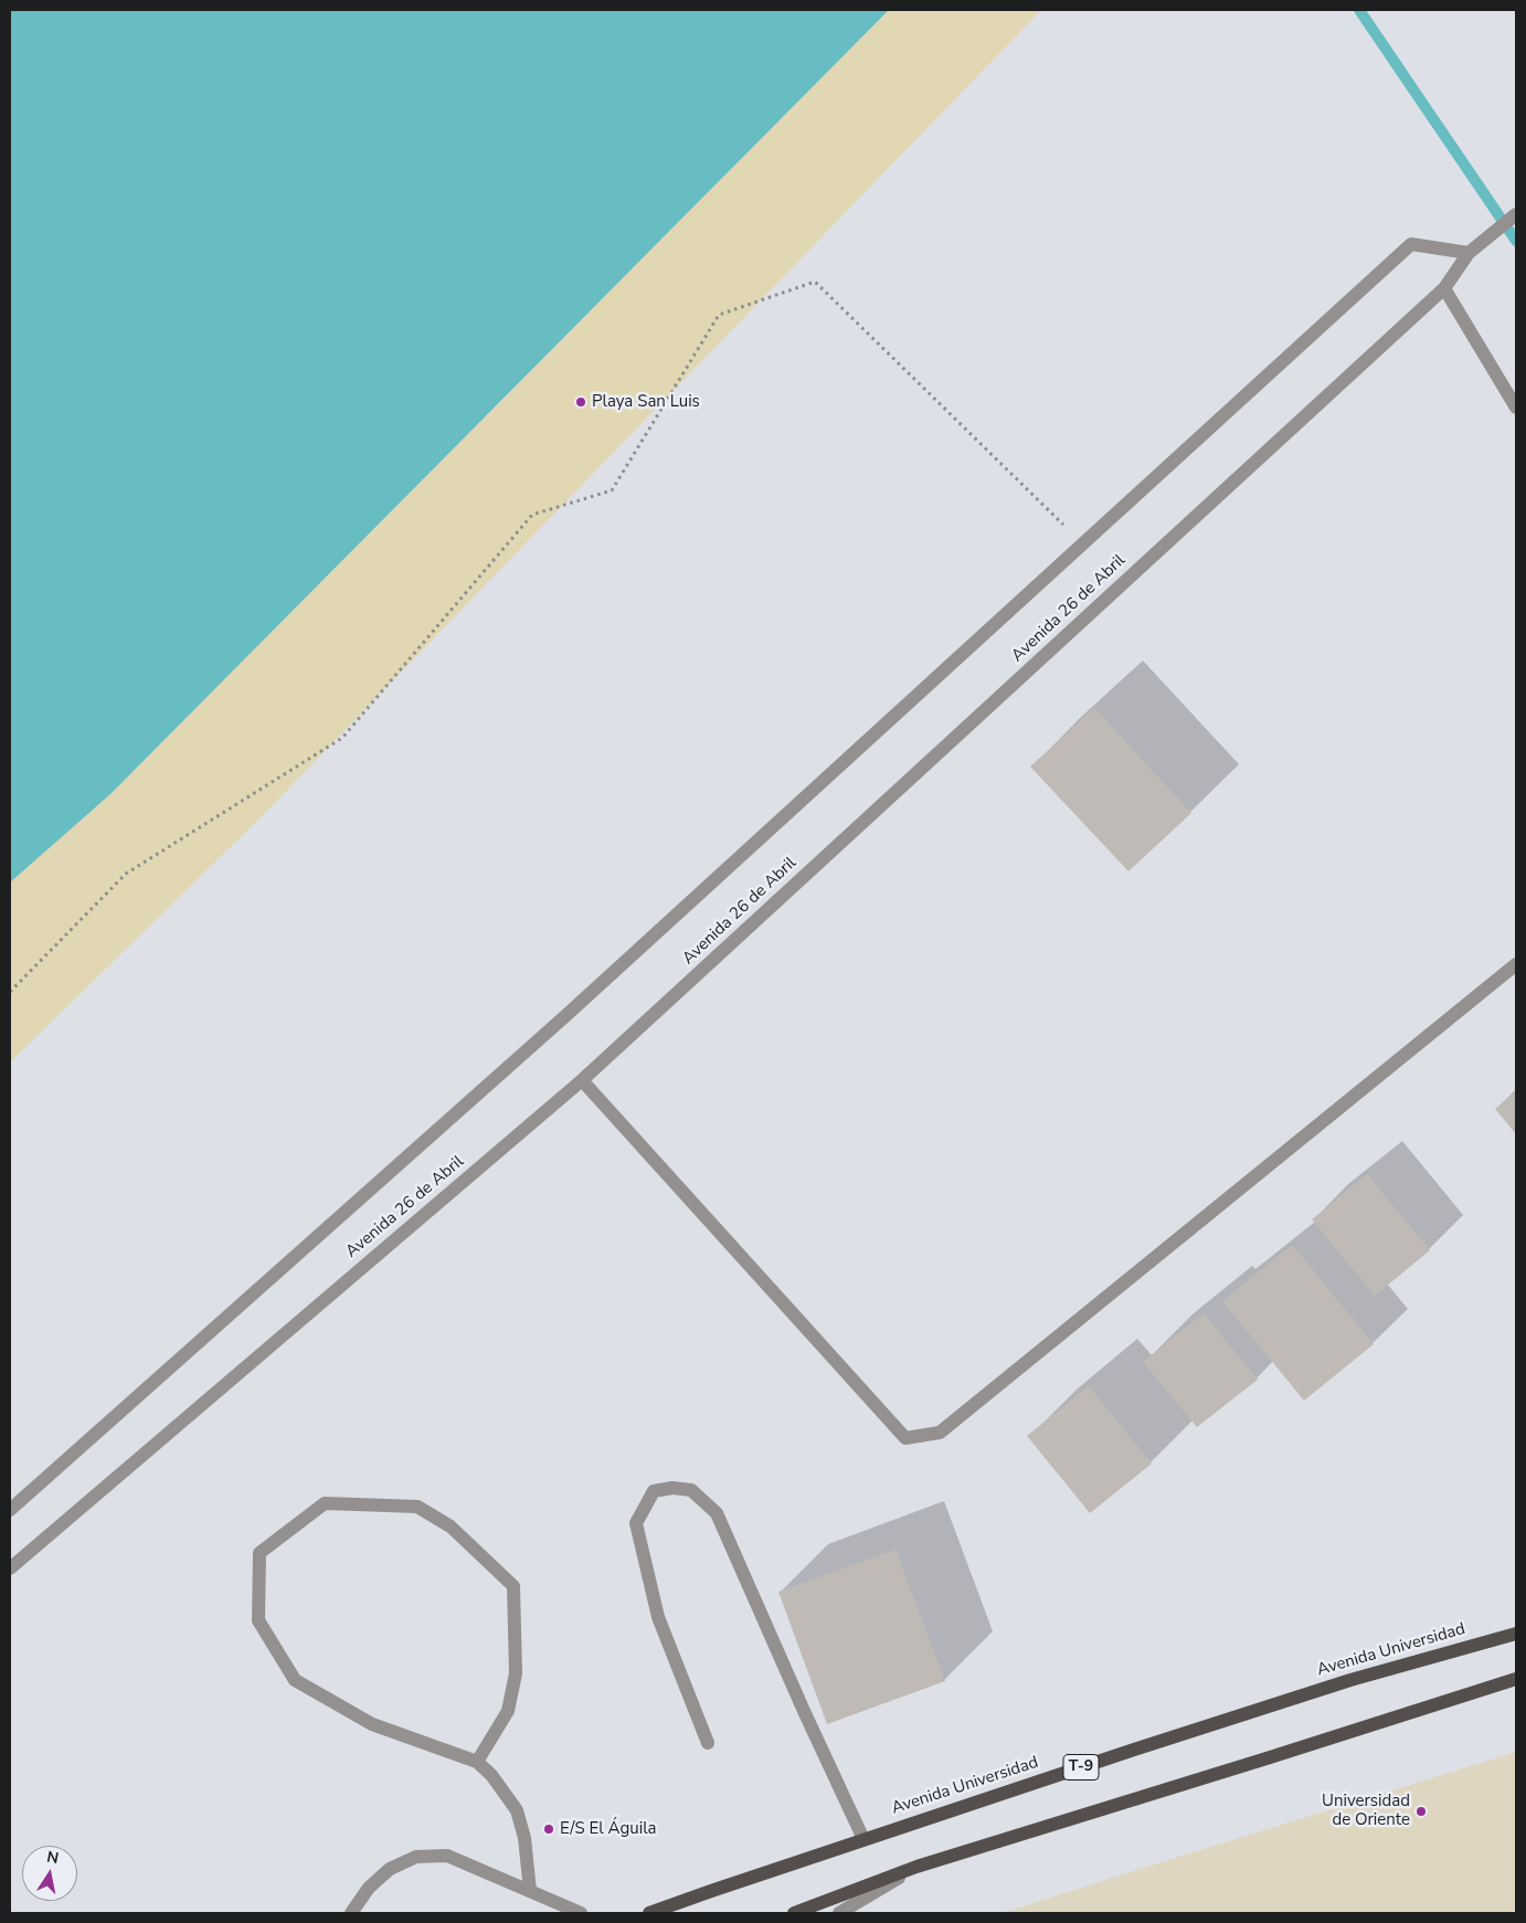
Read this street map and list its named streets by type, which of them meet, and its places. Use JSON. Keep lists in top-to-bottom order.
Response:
{
  "streets": {
    "main road": ["Avenida Universidad", "T-9"],
    "street": ["Avenida 26 de Abril"]
  },
  "places": ["Playa San Luis", "Universidad de Oriente", "E/S El Águila"],
  "north": "top"
}
